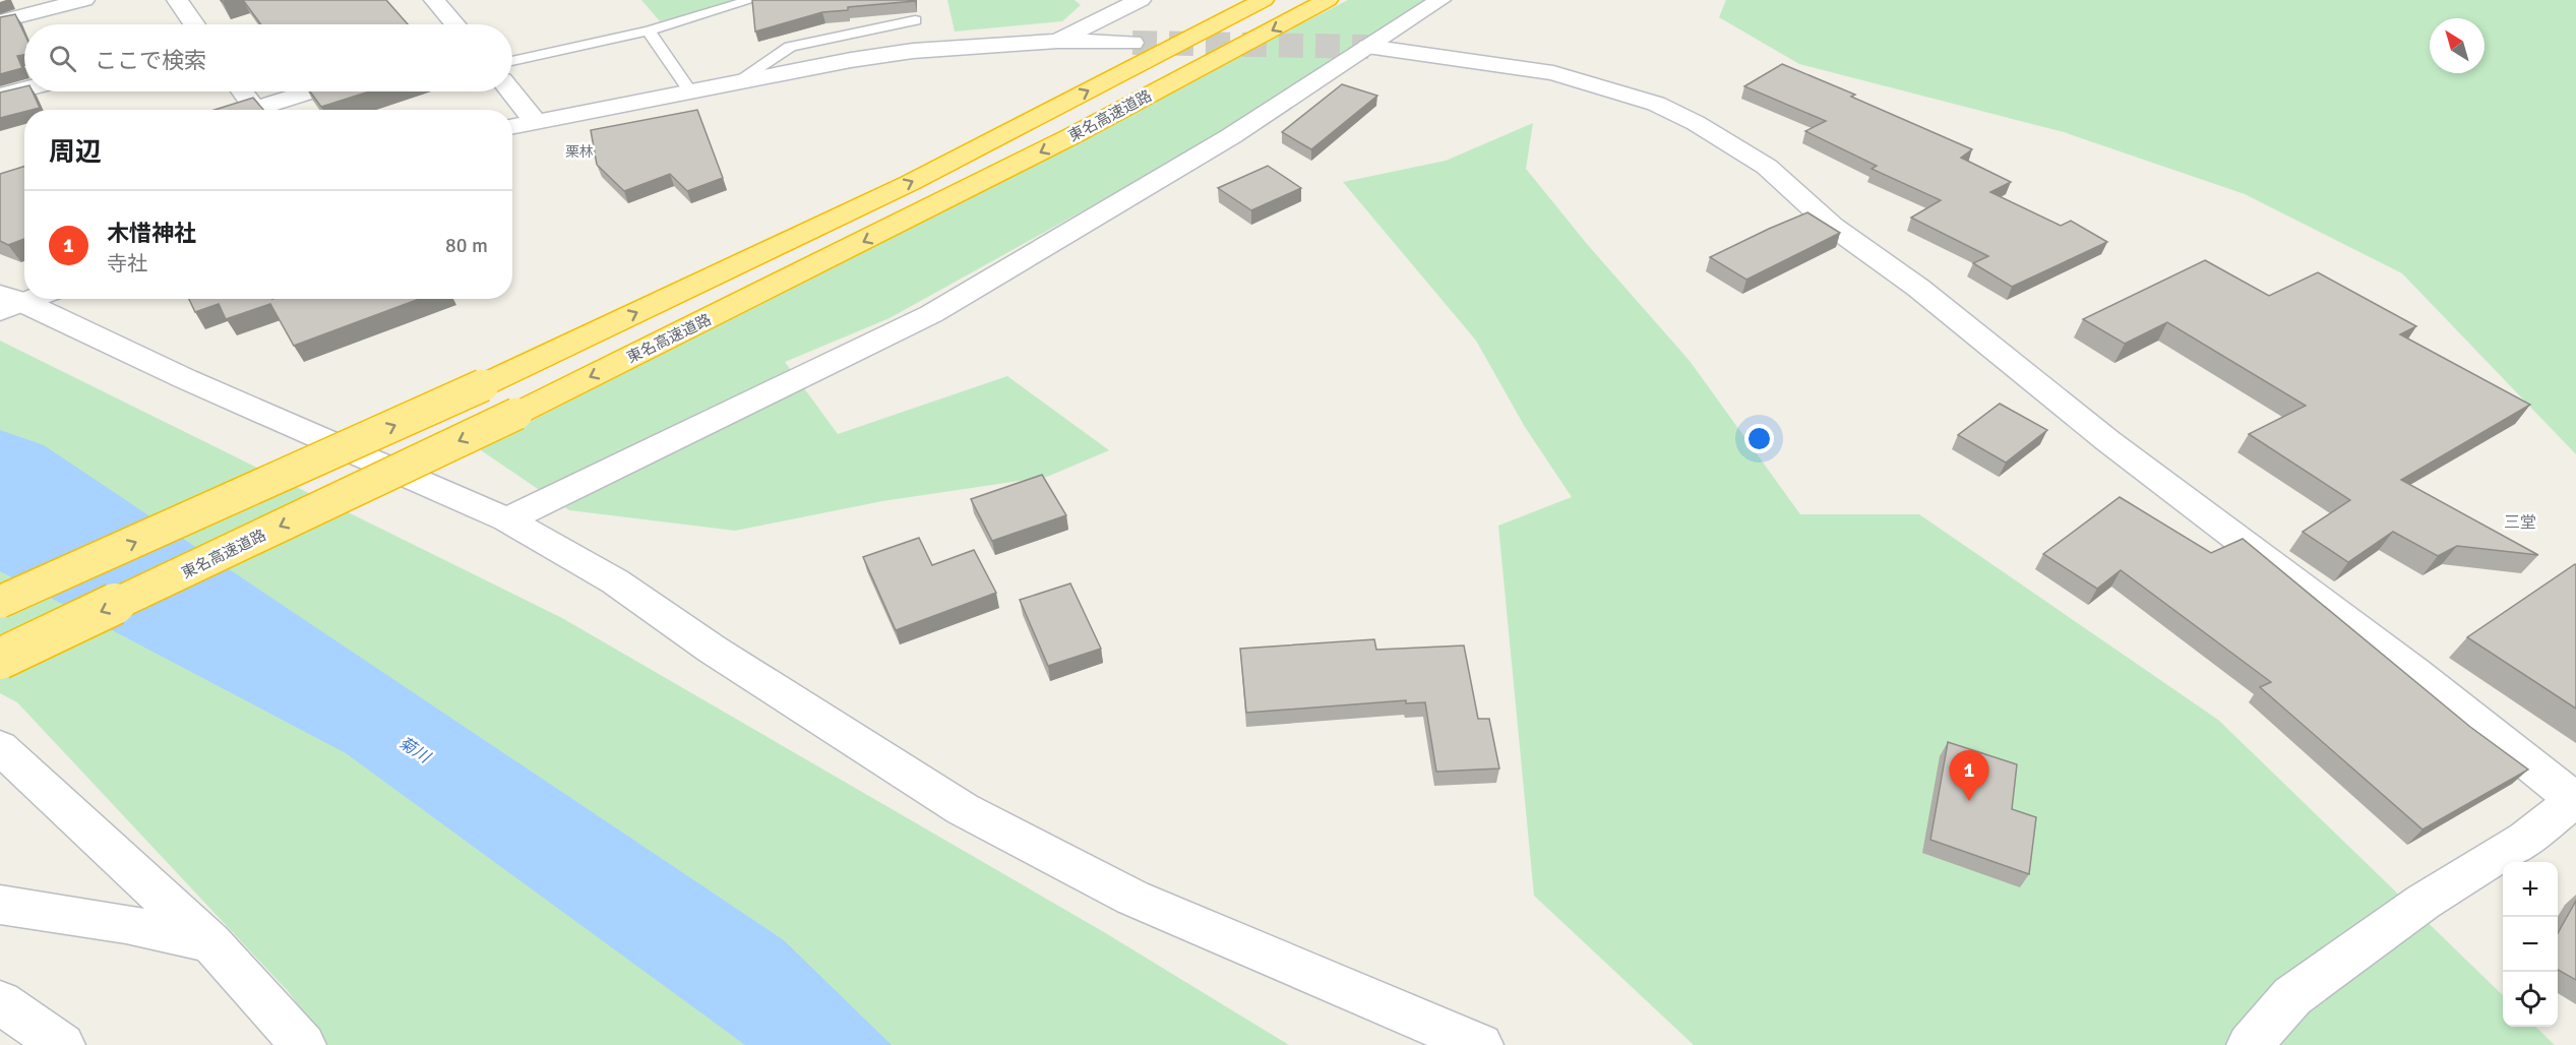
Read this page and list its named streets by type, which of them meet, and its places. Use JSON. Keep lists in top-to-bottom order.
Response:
{
  "streets": {
    "highway": ["東名高速道路"]
  },
  "districts": ["栗林", "三堂"],
  "water": ["菊川"],
  "north": "top left",
  "page": {
    "search": "ここで検索",
    "heading": "周辺",
    "list": [
      {
        "mark": "1",
        "name": "木惜神社",
        "note": "寺社",
        "value": "80 m"
      }
    ],
    "pins": "1",
    "map_buttons": ["+", "−"]
  }
}
